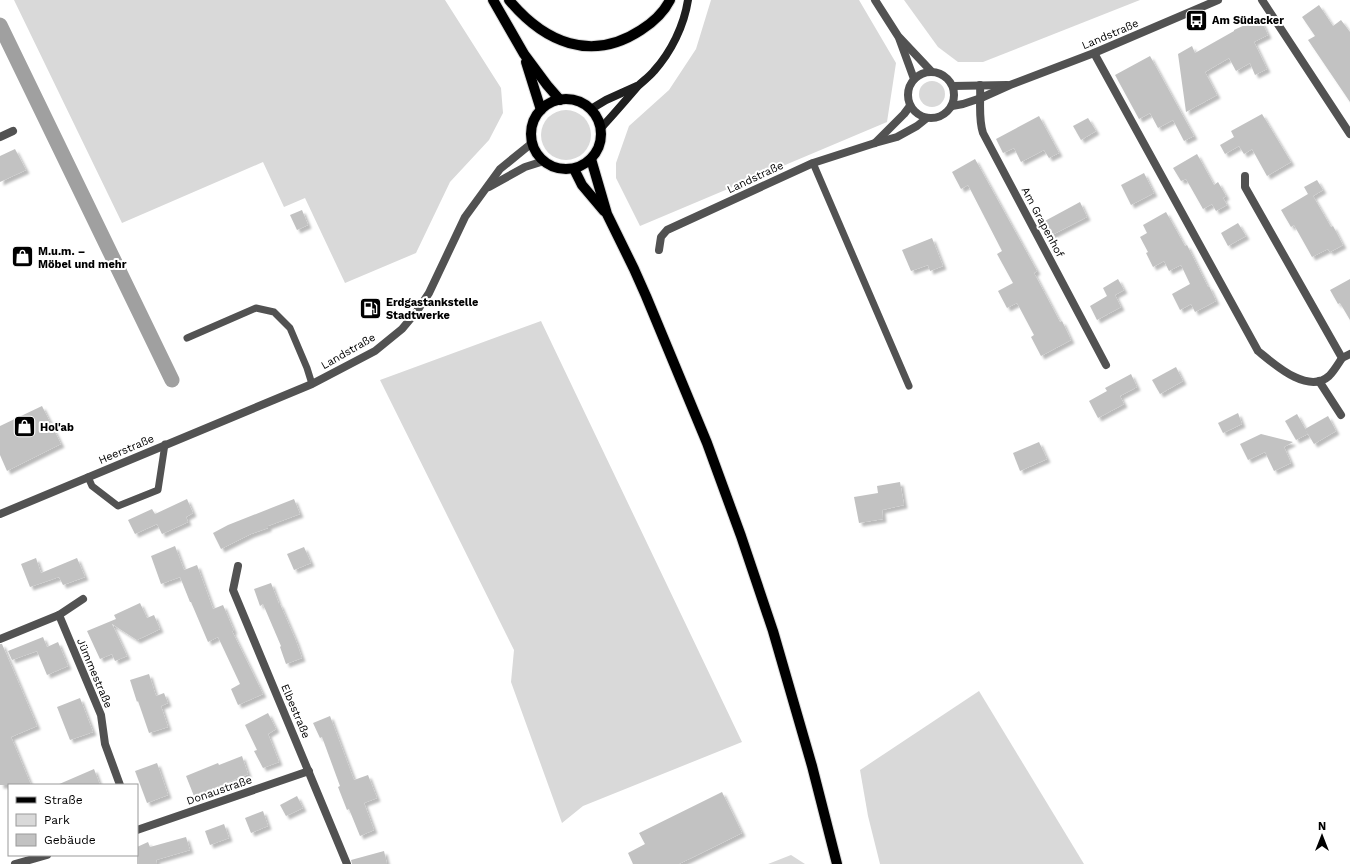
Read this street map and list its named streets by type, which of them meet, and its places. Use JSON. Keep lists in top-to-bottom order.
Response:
{
  "streets": {
    "street": [
      "Landstraße",
      "Am Grapenhof",
      "Heerstraße",
      "Jümmestraße",
      "Elbestraße",
      "Donaustraße"
    ]
  },
  "crossings": [
    ["Landstraße", "Am Grapenhof"],
    ["Landstraße", "Heerstraße"],
    ["Elbestraße", "Donaustraße"]
  ],
  "places": {
    "bus stop": ["Am Südacker"],
    "shop": ["M.u.m. – Möbel und mehr", "Hol'ab"],
    "fuel station": ["Erdgastankstelle Stadtwerke"]
  },
  "legend": ["Straße", "Park", "Gebäude"],
  "north": "top"
}
